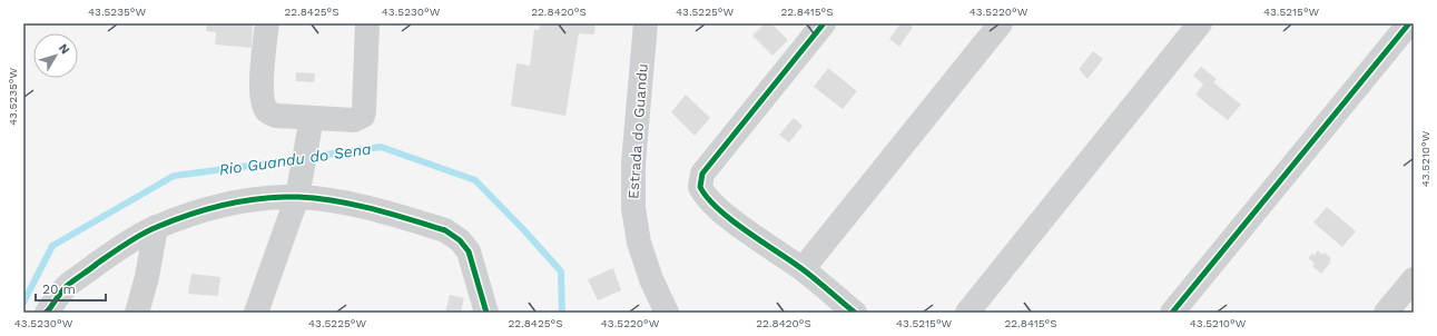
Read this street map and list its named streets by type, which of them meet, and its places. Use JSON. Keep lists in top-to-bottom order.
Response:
{
  "streets": {
    "street": ["Estrada do Guandu"]
  },
  "water": ["Rio Guandu do Sena"],
  "scale_bar": "20 m",
  "north": "top right",
  "coordinates": [
    "43.5235°W",
    "22.8425°S",
    "43.5230°W",
    "22.8420°S",
    "43.5225°W",
    "22.8415°S",
    "43.5220°W",
    "43.5215°W",
    "43.5210°W"
  ]
}
